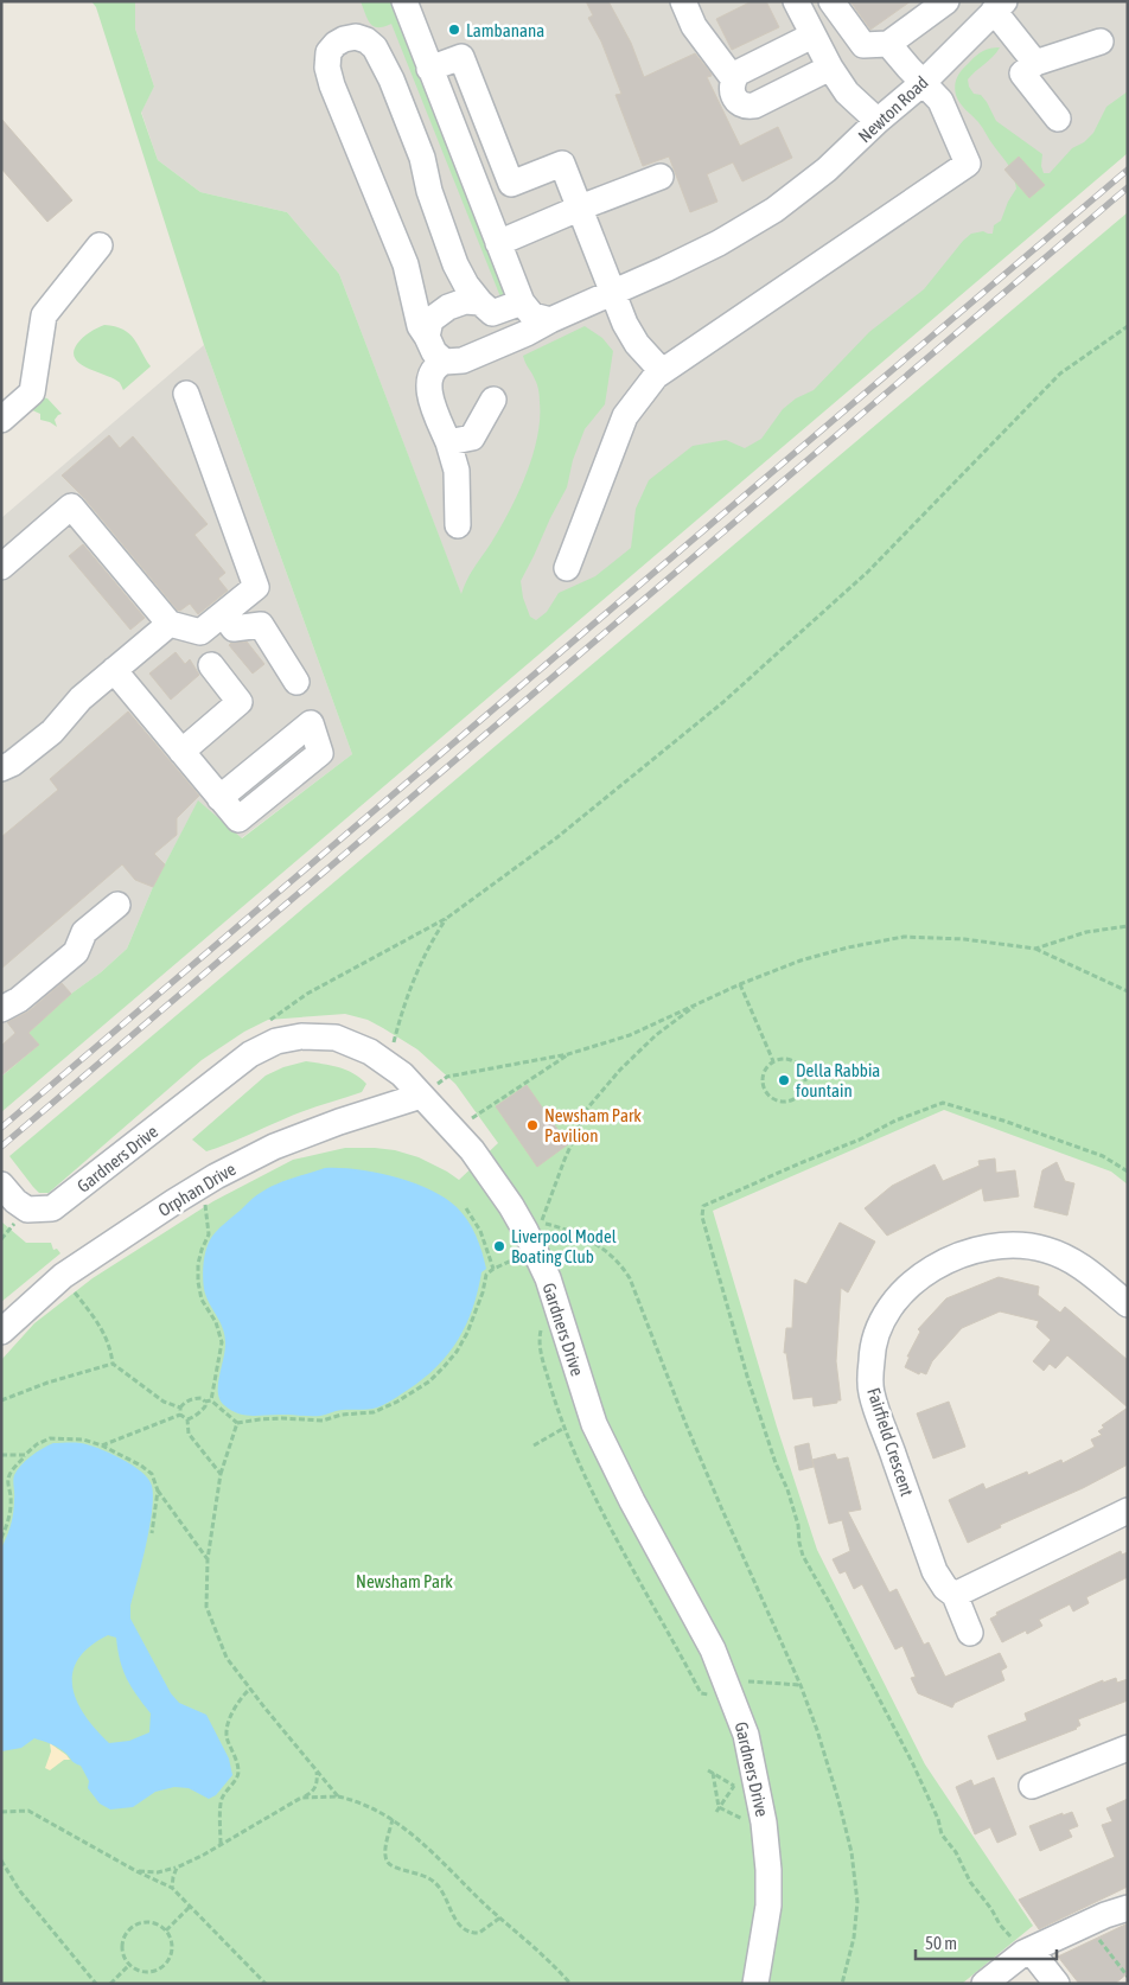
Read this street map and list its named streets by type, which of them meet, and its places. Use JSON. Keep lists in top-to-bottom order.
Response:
{
  "streets": {
    "street": [
      "Newton Road",
      "Gardners Drive",
      "Orphan Drive",
      "Fairfield Crescent"
    ]
  },
  "crossings": [
    ["Gardners Drive", "Orphan Drive"]
  ],
  "parks": ["Newsham Park"],
  "places": [
    "Lambanana",
    "Della Rabbia fountain",
    "Newsham Park Pavilion",
    "Liverpool Model Boating Club"
  ],
  "scale_bar": "50 m"
}
